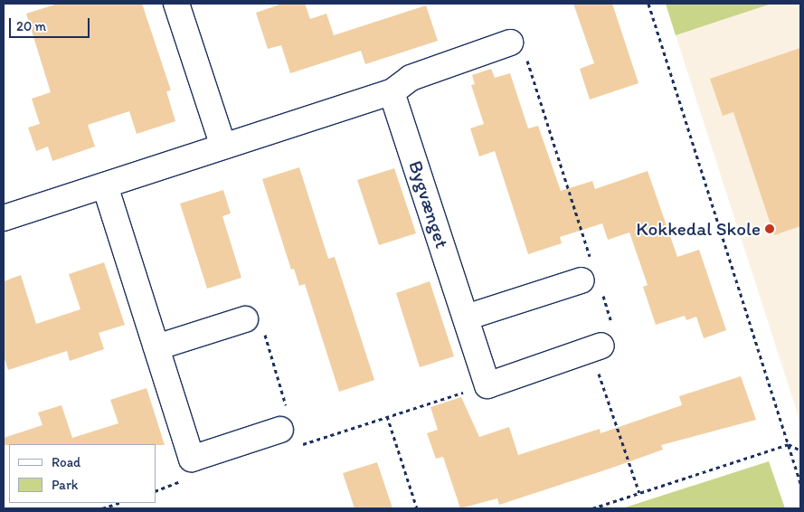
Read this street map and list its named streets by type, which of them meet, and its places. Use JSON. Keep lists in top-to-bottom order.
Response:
{
  "streets": {
    "street": ["Bygvænget"]
  },
  "places": ["Kokkedal Skole"],
  "legend": ["Road", "Park"],
  "scale_bar": "20 m"
}
